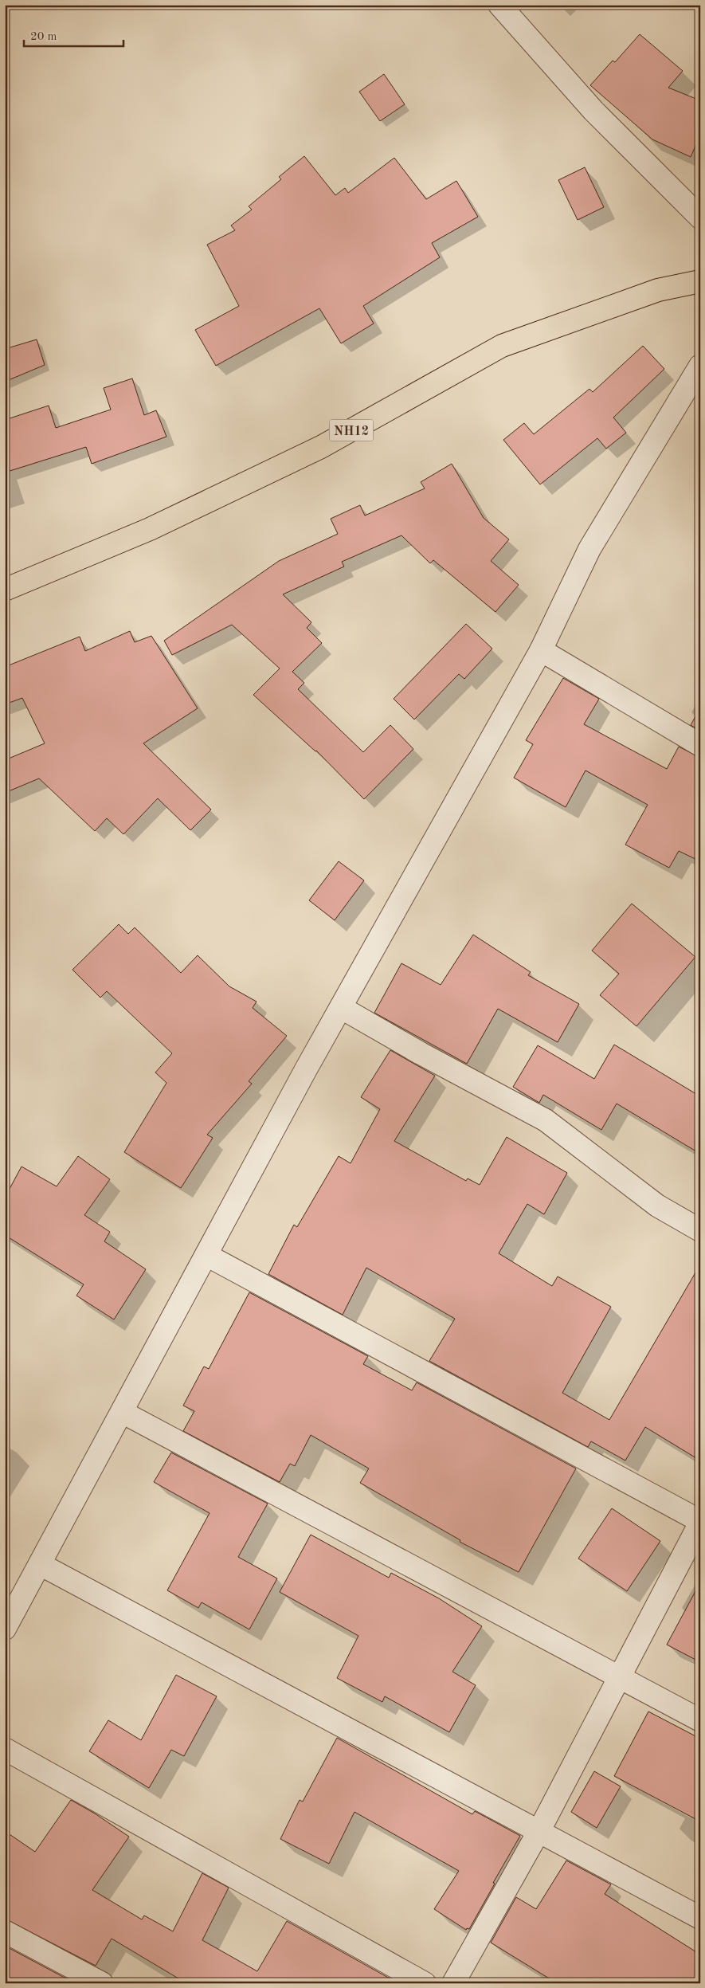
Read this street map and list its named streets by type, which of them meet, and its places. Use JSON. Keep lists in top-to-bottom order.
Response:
{
  "streets": {
    "highway": ["NH12"]
  },
  "scale_bar": "20 m"
}
